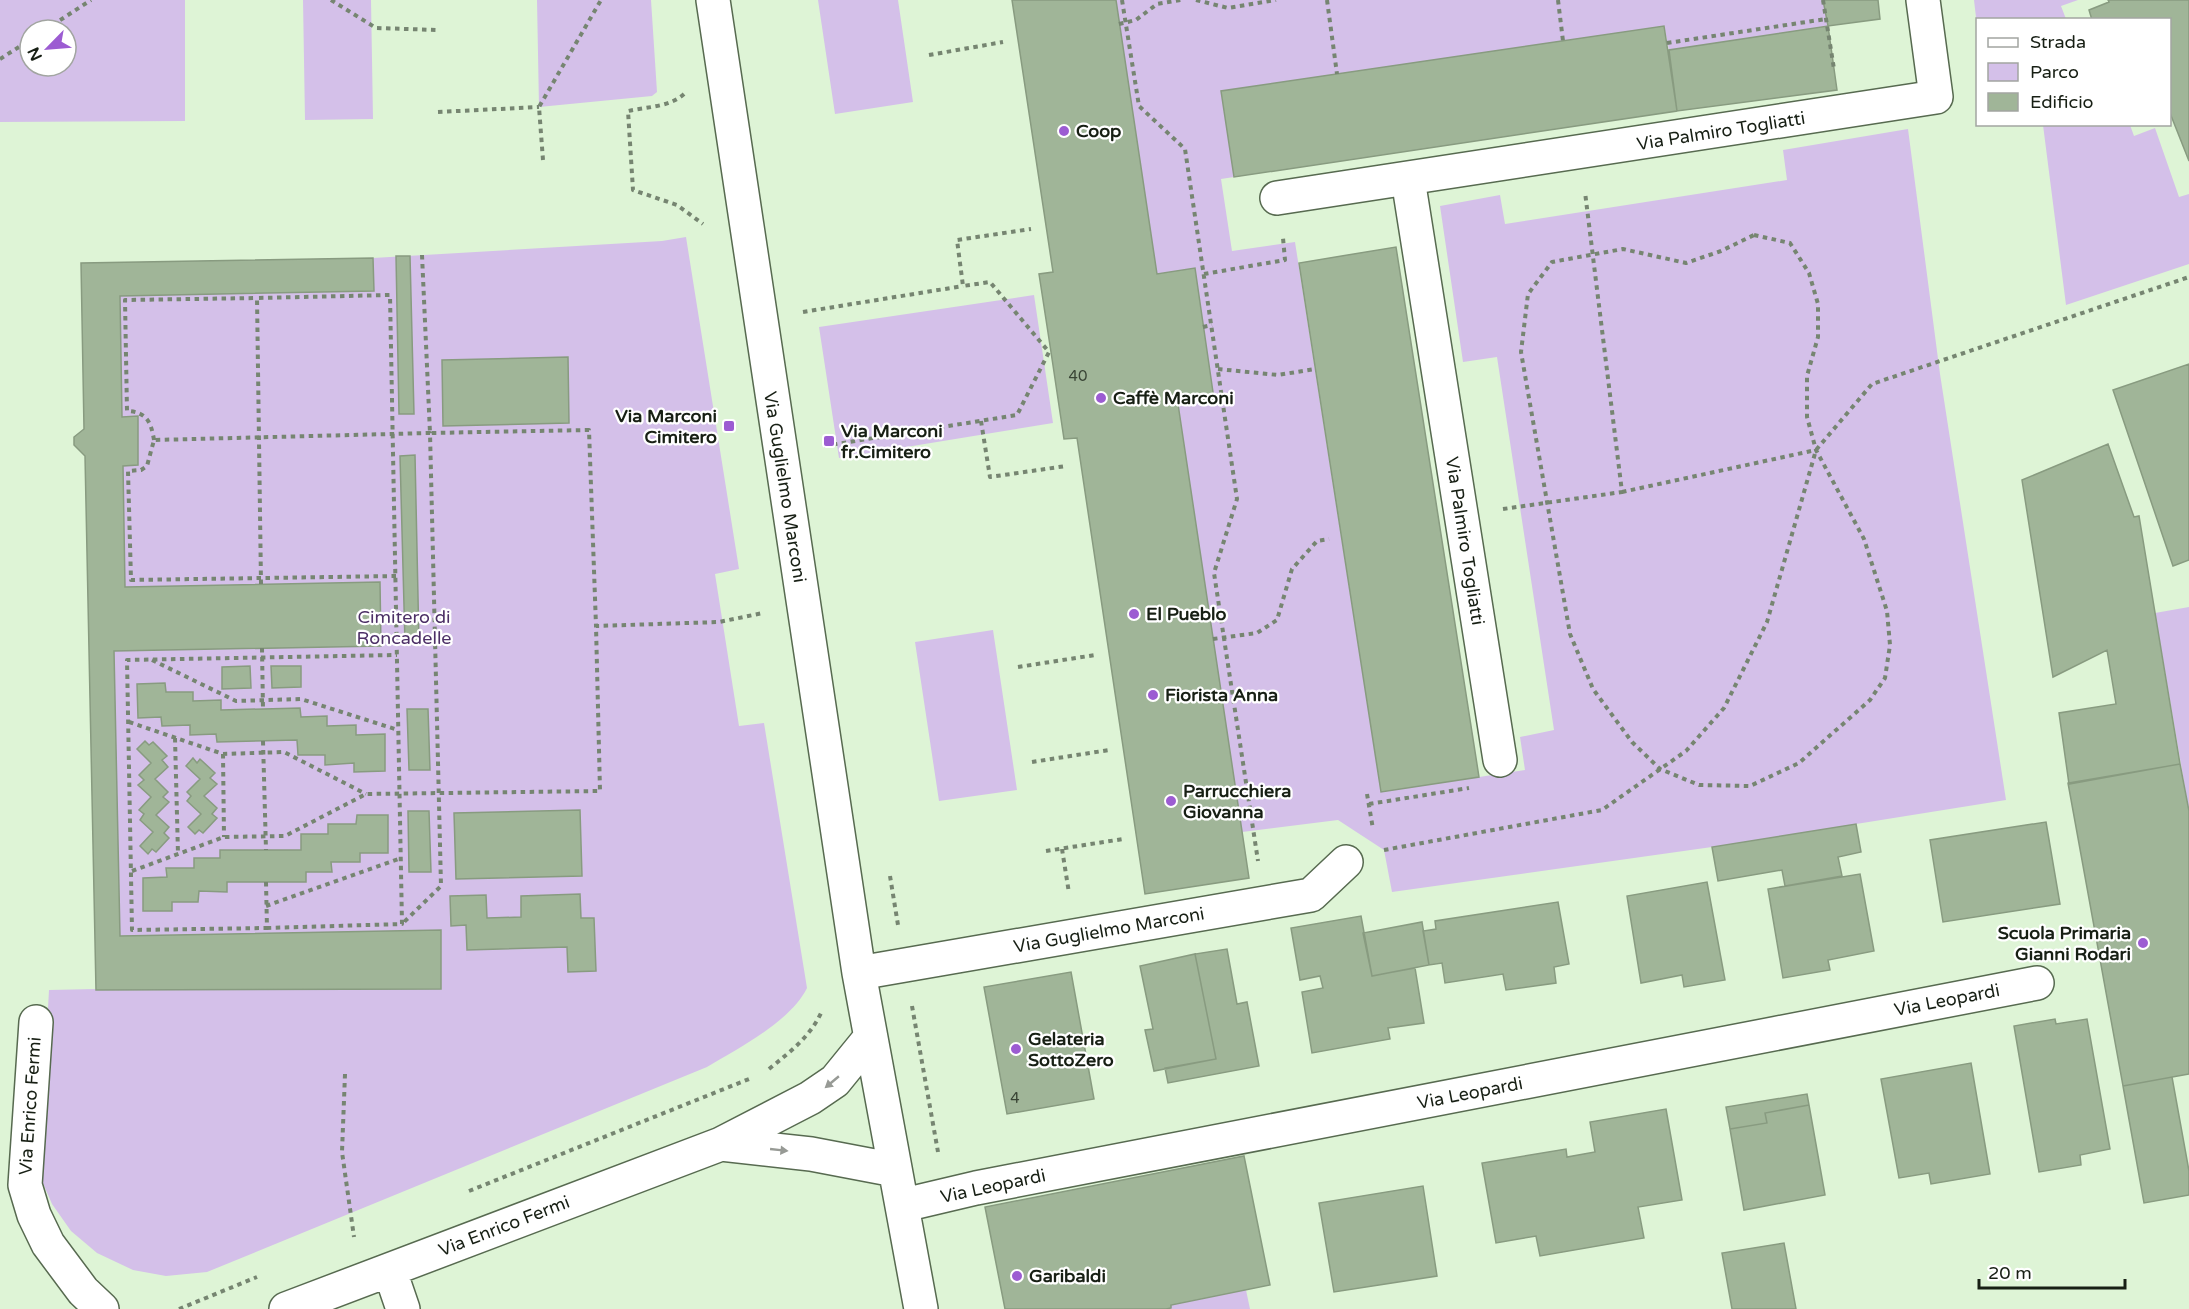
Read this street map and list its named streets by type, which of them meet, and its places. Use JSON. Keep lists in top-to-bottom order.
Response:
{
  "streets": {
    "street": [
      "Via Palmiro Togliatti",
      "Via Guglielmo Marconi",
      "Via Leopardi",
      "Via Enrico Fermi"
    ]
  },
  "crossings": [
    ["Via Guglielmo Marconi", "Via Leopardi"],
    ["Via Guglielmo Marconi", "Via Enrico Fermi"]
  ],
  "parks": ["Cimitero di Roncadelle"],
  "places": {
    "other": [
      "Coop",
      "Caffè Marconi",
      "El Pueblo",
      "Fiorista Anna",
      "Parrucchiera Giovanna",
      "Scuola Primaria Gianni Rodari",
      "Gelateria SottoZero",
      "Garibaldi"
    ],
    "transit": ["Via Marconi Cimitero", "Via Marconi fr.Cimitero"]
  },
  "house_numbers": ["40", "4"],
  "legend": ["Strada", "Parco", "Edificio"],
  "scale_bar": "20 m",
  "north": "bottom left"
}
